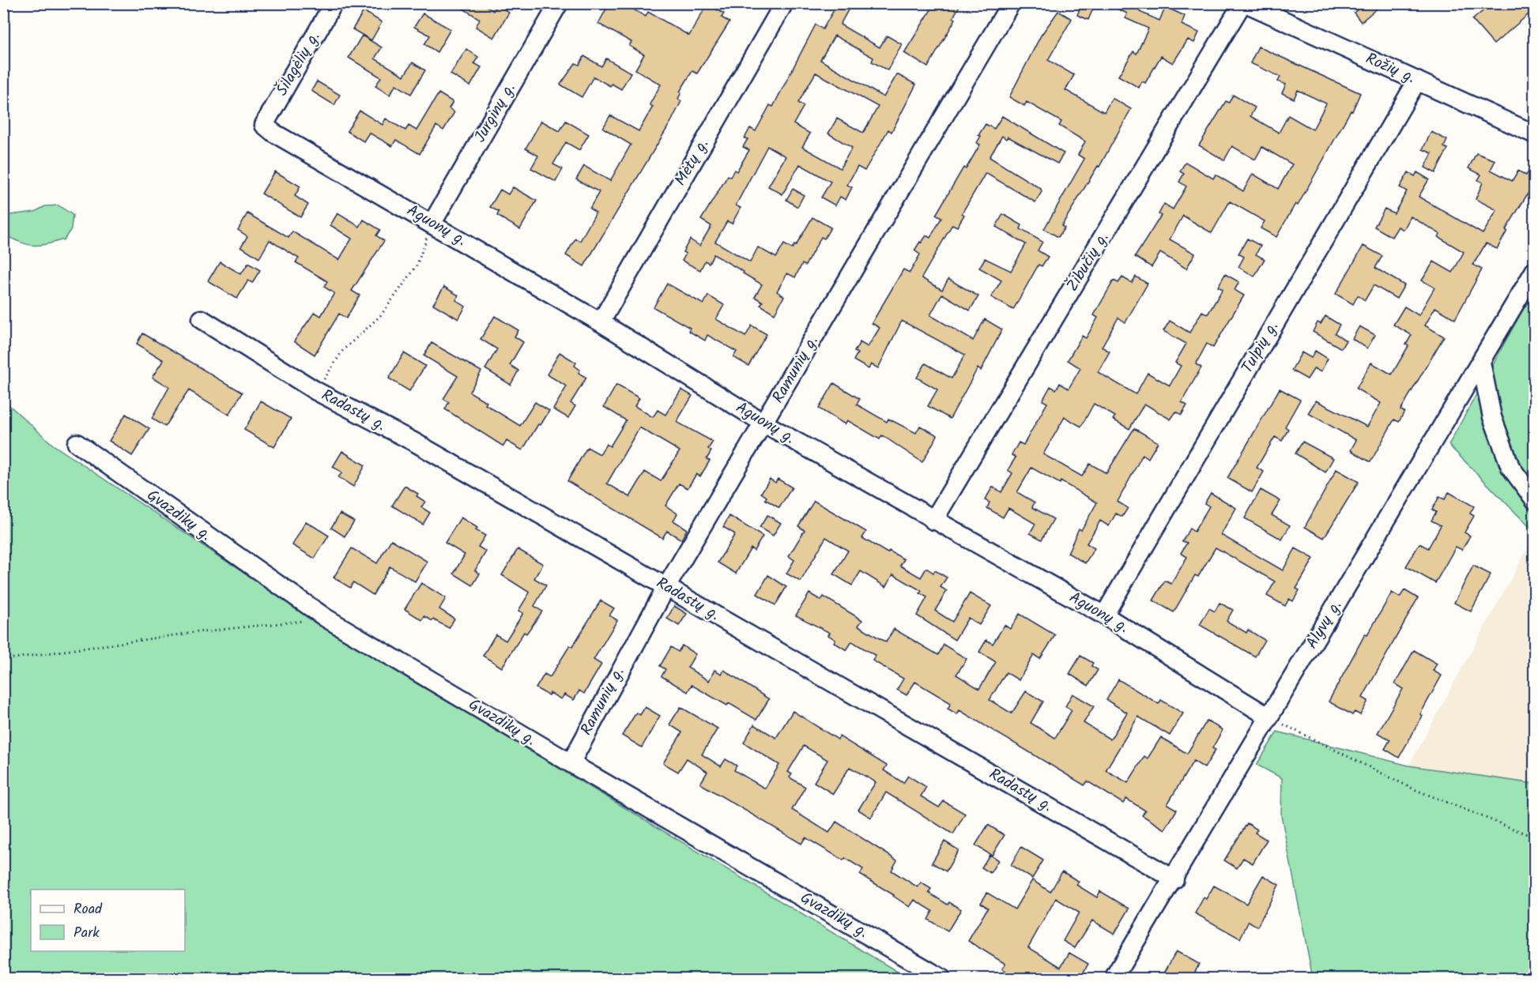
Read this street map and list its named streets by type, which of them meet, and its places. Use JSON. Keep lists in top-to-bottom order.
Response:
{
  "streets": {
    "street": [
      "Šilagėlių g.",
      "Rožių g.",
      "Jurginų g.",
      "Mėtų g.",
      "Aguonų g.",
      "Žibučių g.",
      "Tulpių g.",
      "Ramunių g.",
      "Radastų g.",
      "Gvazdikų g.",
      "Alyvų g."
    ]
  },
  "crossings": [
    ["Šilagėlių g.", "Aguonų g."],
    ["Rožių g.", "Žibučių g."],
    ["Rožių g.", "Tulpių g."],
    ["Jurginų g.", "Aguonų g."],
    ["Mėtų g.", "Aguonų g."],
    ["Aguonų g.", "Žibučių g."],
    ["Aguonų g.", "Tulpių g."],
    ["Aguonų g.", "Ramunių g."],
    ["Aguonų g.", "Alyvų g."],
    ["Ramunių g.", "Radastų g."],
    ["Ramunių g.", "Gvazdikų g."],
    ["Radastų g.", "Alyvų g."]
  ],
  "legend": ["Road", "Park"]
}
